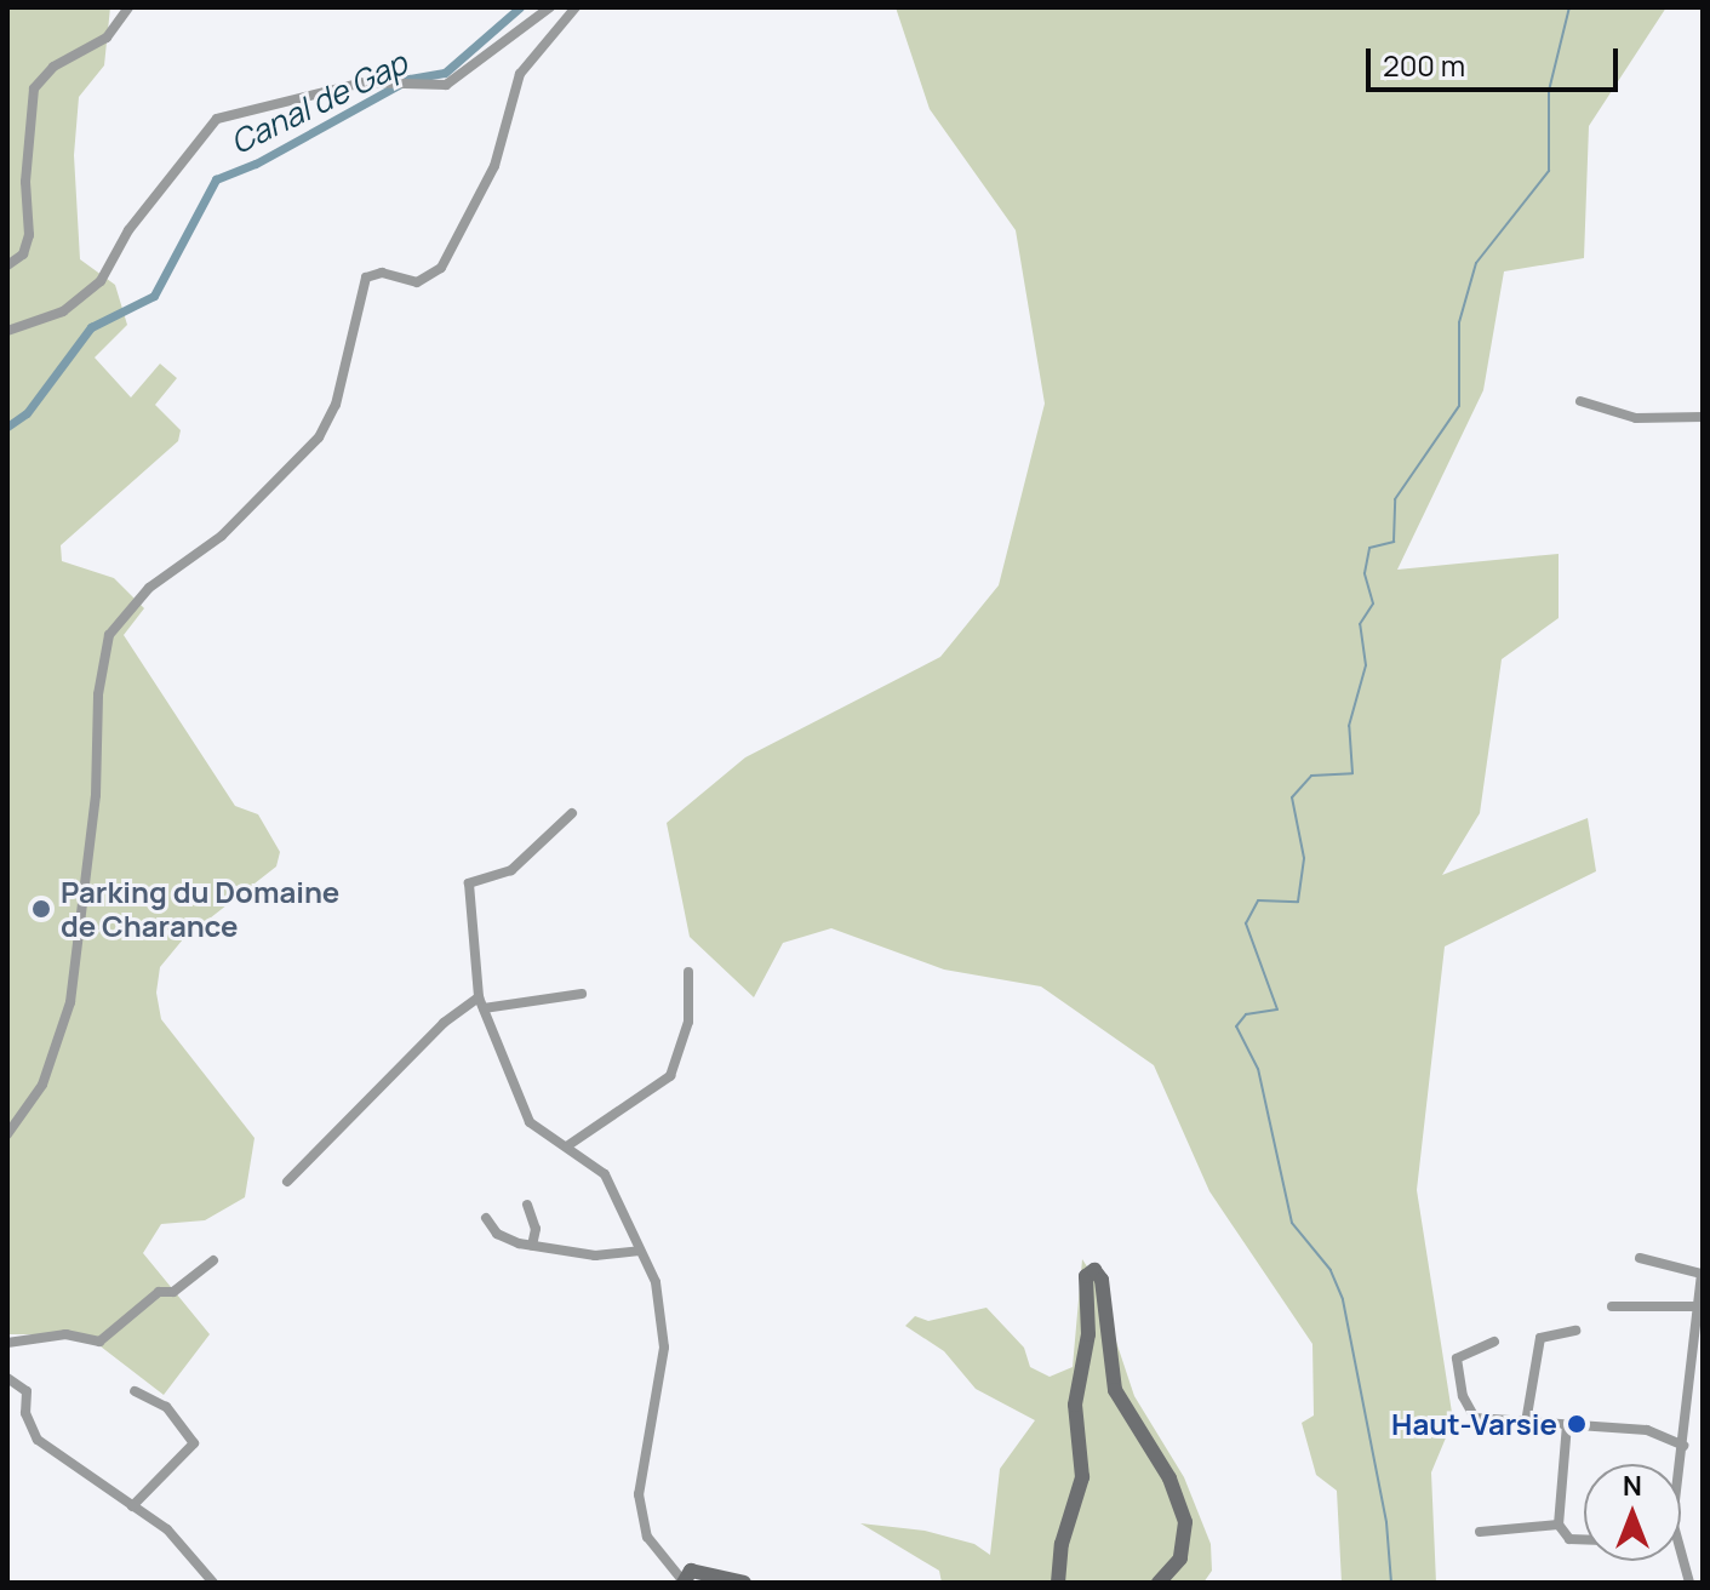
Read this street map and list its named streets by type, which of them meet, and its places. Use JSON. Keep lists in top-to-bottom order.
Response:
{
  "water": ["Canal de Gap"],
  "places": ["Parking du Domaine de Charance", "Haut-Varsie"],
  "scale_bar": "200 m",
  "north": "top"
}
